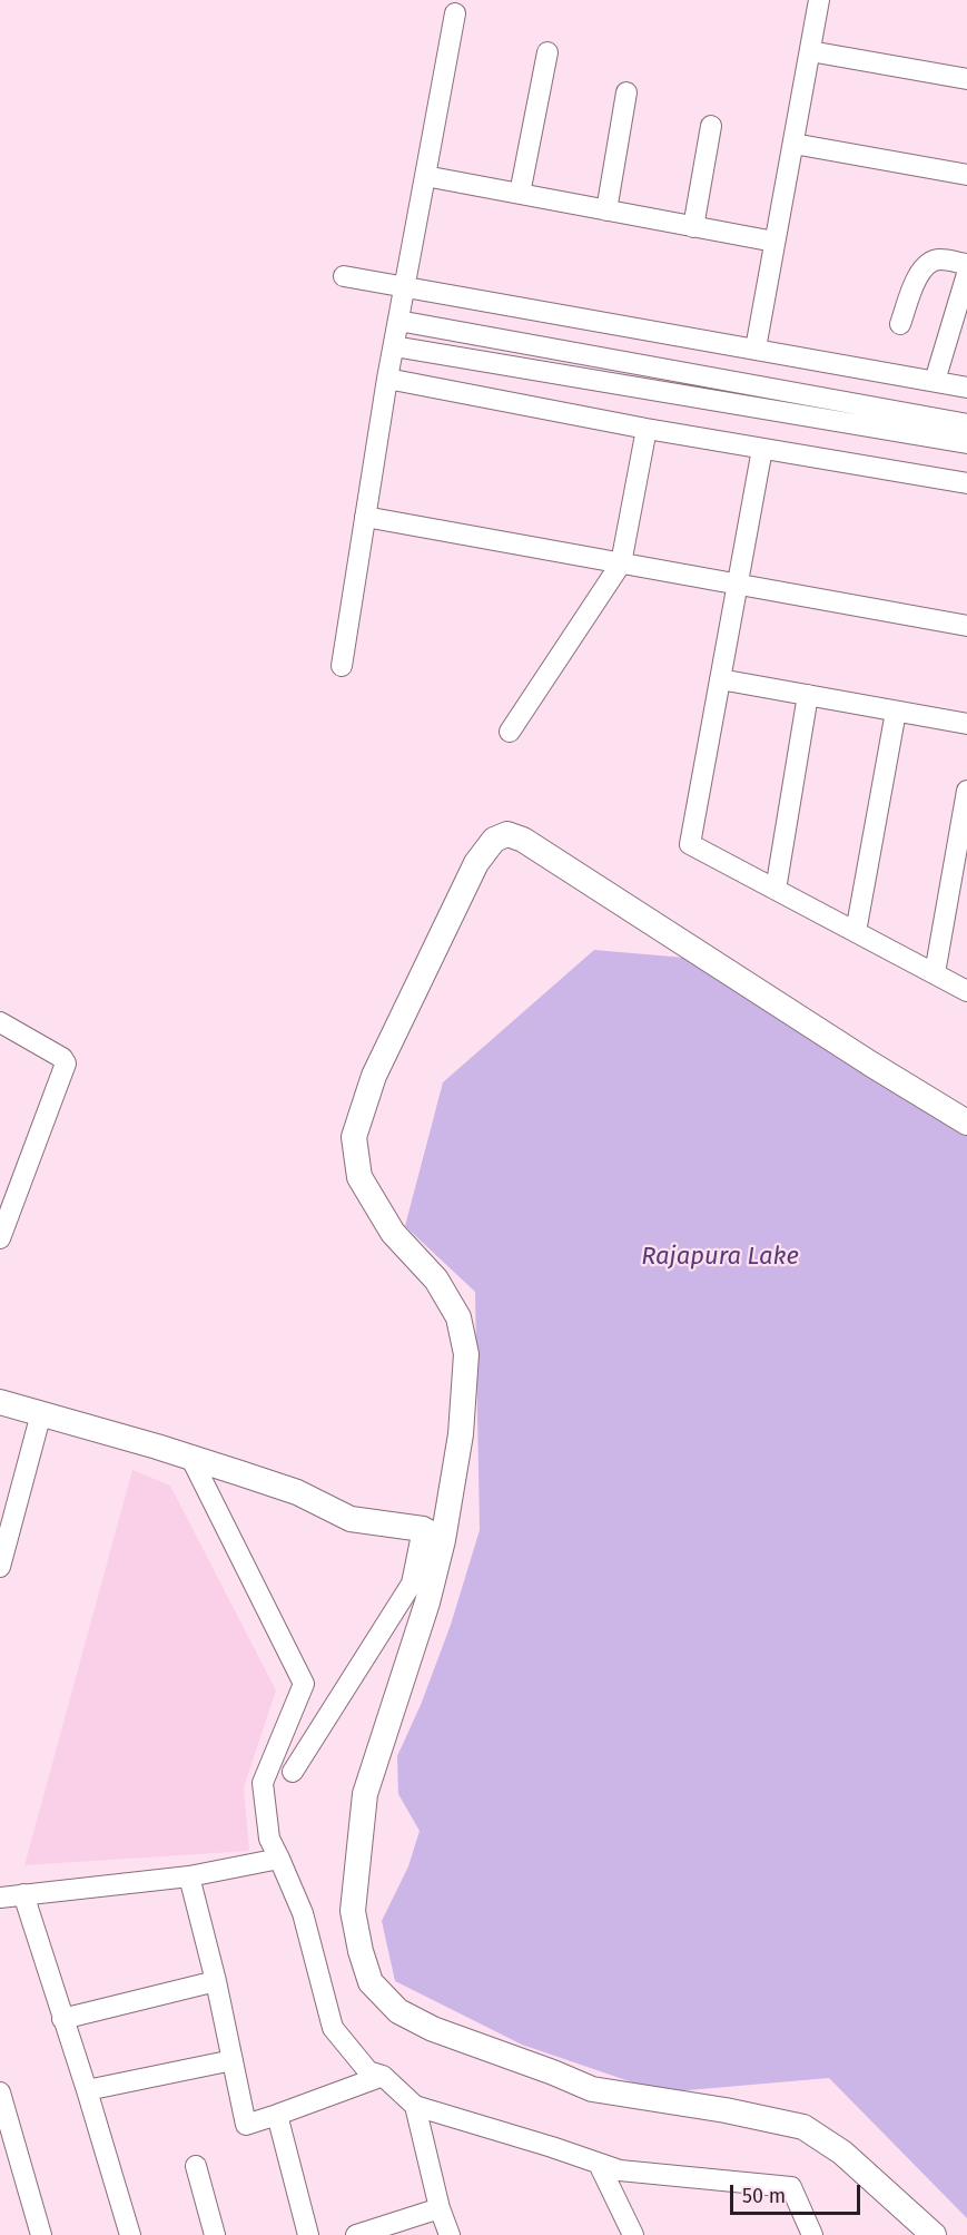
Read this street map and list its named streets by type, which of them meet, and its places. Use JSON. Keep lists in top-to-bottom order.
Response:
{
  "water": ["Rajapura Lake"],
  "scale_bar": "50 m"
}
